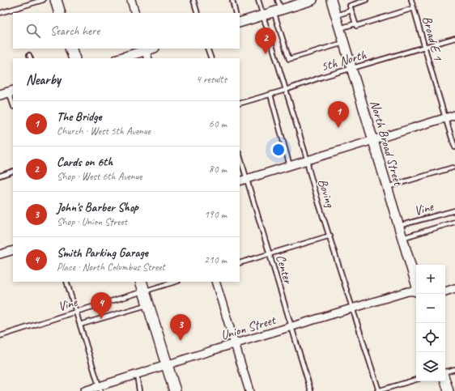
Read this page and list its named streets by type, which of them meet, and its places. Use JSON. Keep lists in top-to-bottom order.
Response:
{
  "streets": {
    "street": ["North Broad Street", "Union Street"],
    "lane": [
      "Broad E 1",
      "5th North",
      "Boving",
      "Vine",
      "Center"
    ]
  },
  "crossings": [
    ["Broad E 1", "5th North"],
    ["5th North", "North Broad Street"],
    ["5th North", "Boving"],
    ["North Broad Street", "Vine"],
    ["Boving", "Union Street"],
    ["Center", "Union Street"]
  ],
  "page": {
    "search": "Search here",
    "pins": [
      "2",
      "1",
      "4",
      "3"
    ],
    "heading": ["Nearby", "4 results"],
    "list": [
      {
        "mark": "1",
        "name": "The Bridge",
        "note": "Church · West 5th Avenue",
        "value": "60 m"
      },
      {
        "mark": "2",
        "name": "Cards on 6th",
        "note": "Shop · West 6th Avenue",
        "value": "80 m"
      },
      {
        "mark": "3",
        "name": "John's Barber Shop",
        "note": "Shop · Union Street",
        "value": "190 m"
      },
      {
        "mark": "4",
        "name": "Smith Parking Garage",
        "note": "Place · North Columbus Street",
        "value": "210 m"
      }
    ],
    "map_buttons": ["+", "−"]
  }
}
